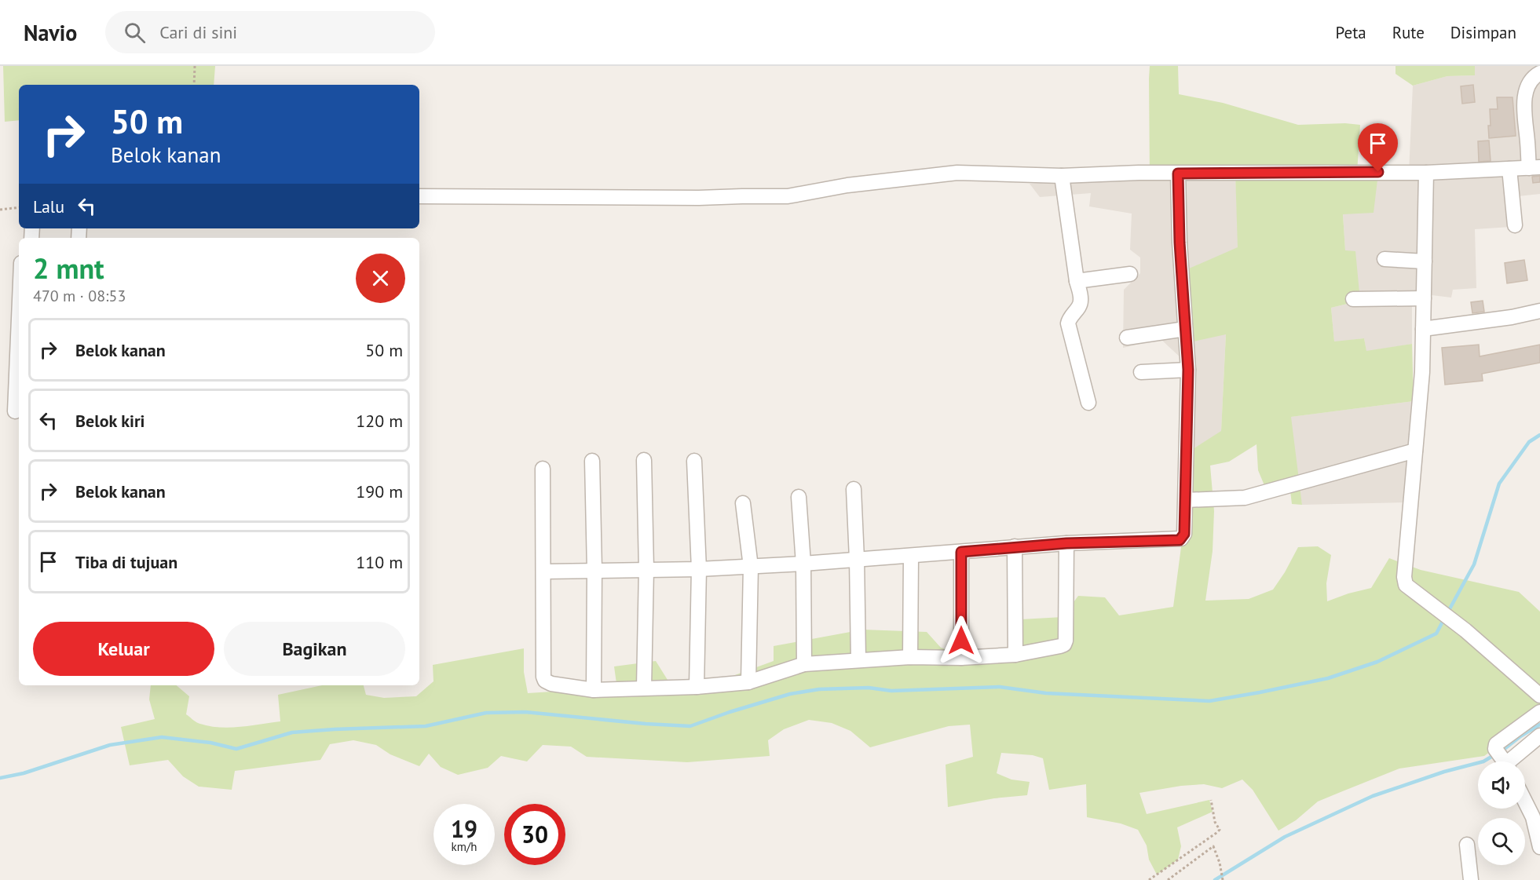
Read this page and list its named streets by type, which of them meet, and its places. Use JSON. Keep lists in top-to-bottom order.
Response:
{
  "page": {
    "header": "Navio",
    "search": "Cari di sini",
    "nav": ["Peta", "Rute", "Disimpan"],
    "turn": ["50 m", "Belok kanan"],
    "then": "Lalu",
    "heading": ["2 mnt", "470 m · 08:53"],
    "list": [
      {
        "name": "Belok kanan",
        "value": "50 m"
      },
      {
        "name": "Belok kiri",
        "value": "120 m"
      },
      {
        "name": "Belok kanan",
        "value": "190 m"
      },
      {
        "name": "Tiba di tujuan",
        "value": "110 m"
      }
    ],
    "buttons": ["Keluar", "Bagikan"],
    "speed": "19 km/h",
    "limit": "30"
  }
}
